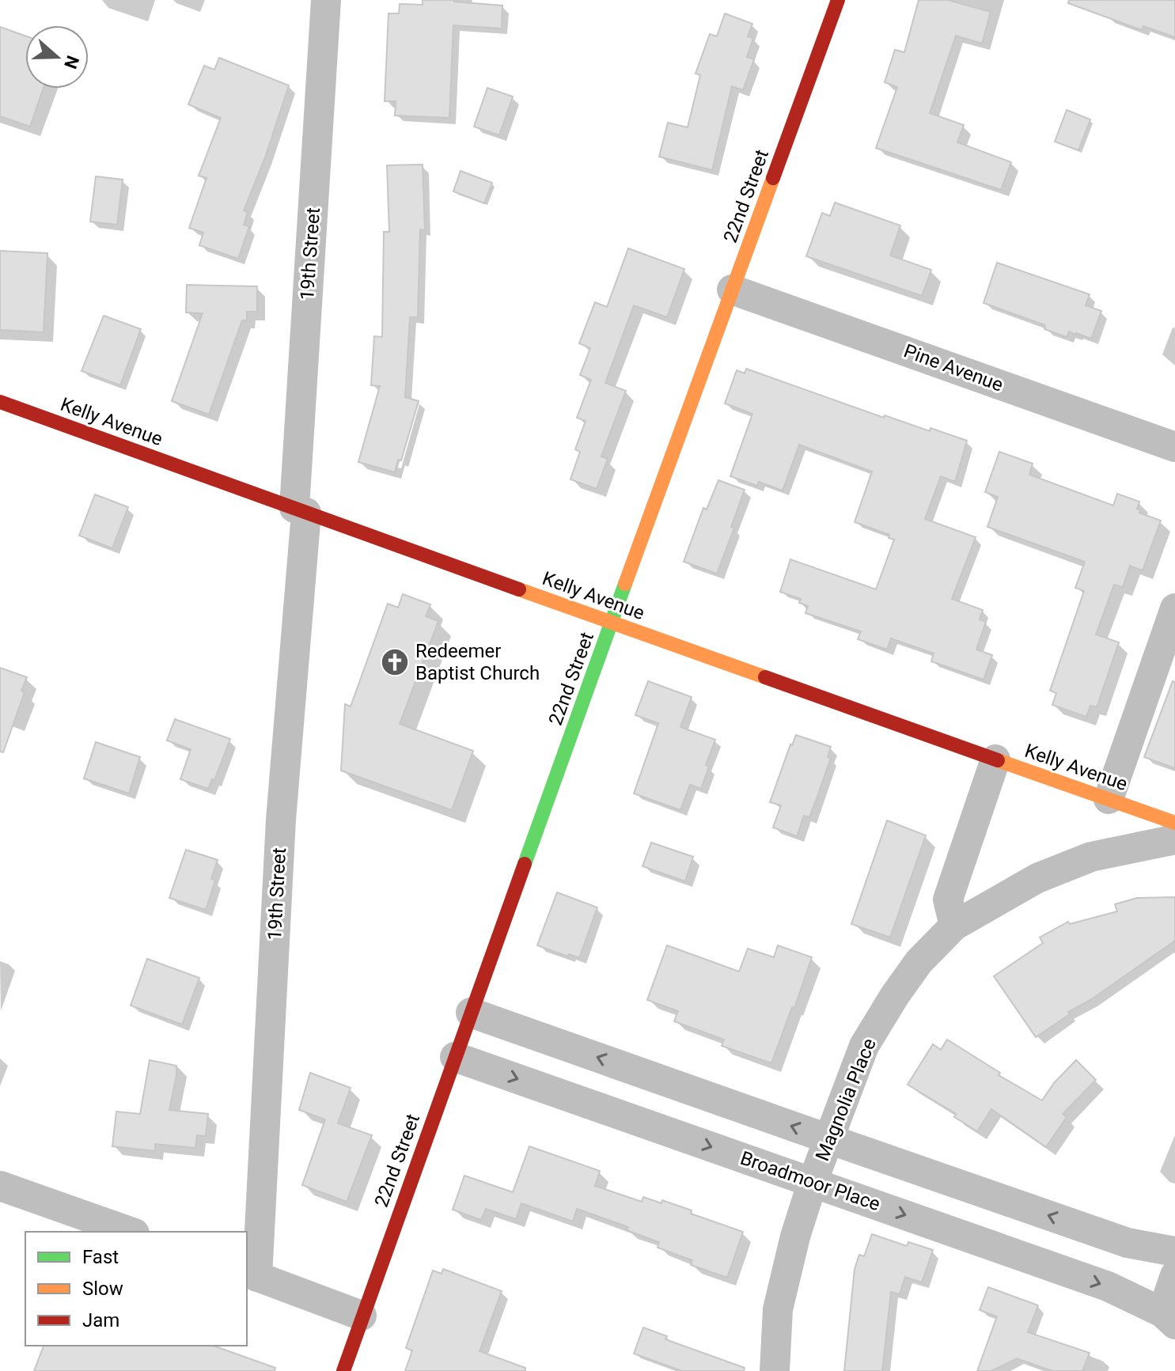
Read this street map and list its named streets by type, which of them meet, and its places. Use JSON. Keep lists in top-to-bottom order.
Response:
{
  "streets": {
    "street": [
      "22nd Street",
      "19th Street",
      "Pine Avenue",
      "Kelly Avenue",
      "Magnolia Place",
      "Broadmoor Place"
    ]
  },
  "crossings": [
    ["22nd Street", "Pine Avenue"],
    ["22nd Street", "Kelly Avenue"],
    ["22nd Street", "Broadmoor Place"],
    ["19th Street", "Kelly Avenue"],
    ["Magnolia Place", "Broadmoor Place"]
  ],
  "places": {
    "church": ["Redeemer Baptist Church"]
  },
  "legend": ["Fast", "Slow", "Jam"],
  "north": "right"
}
